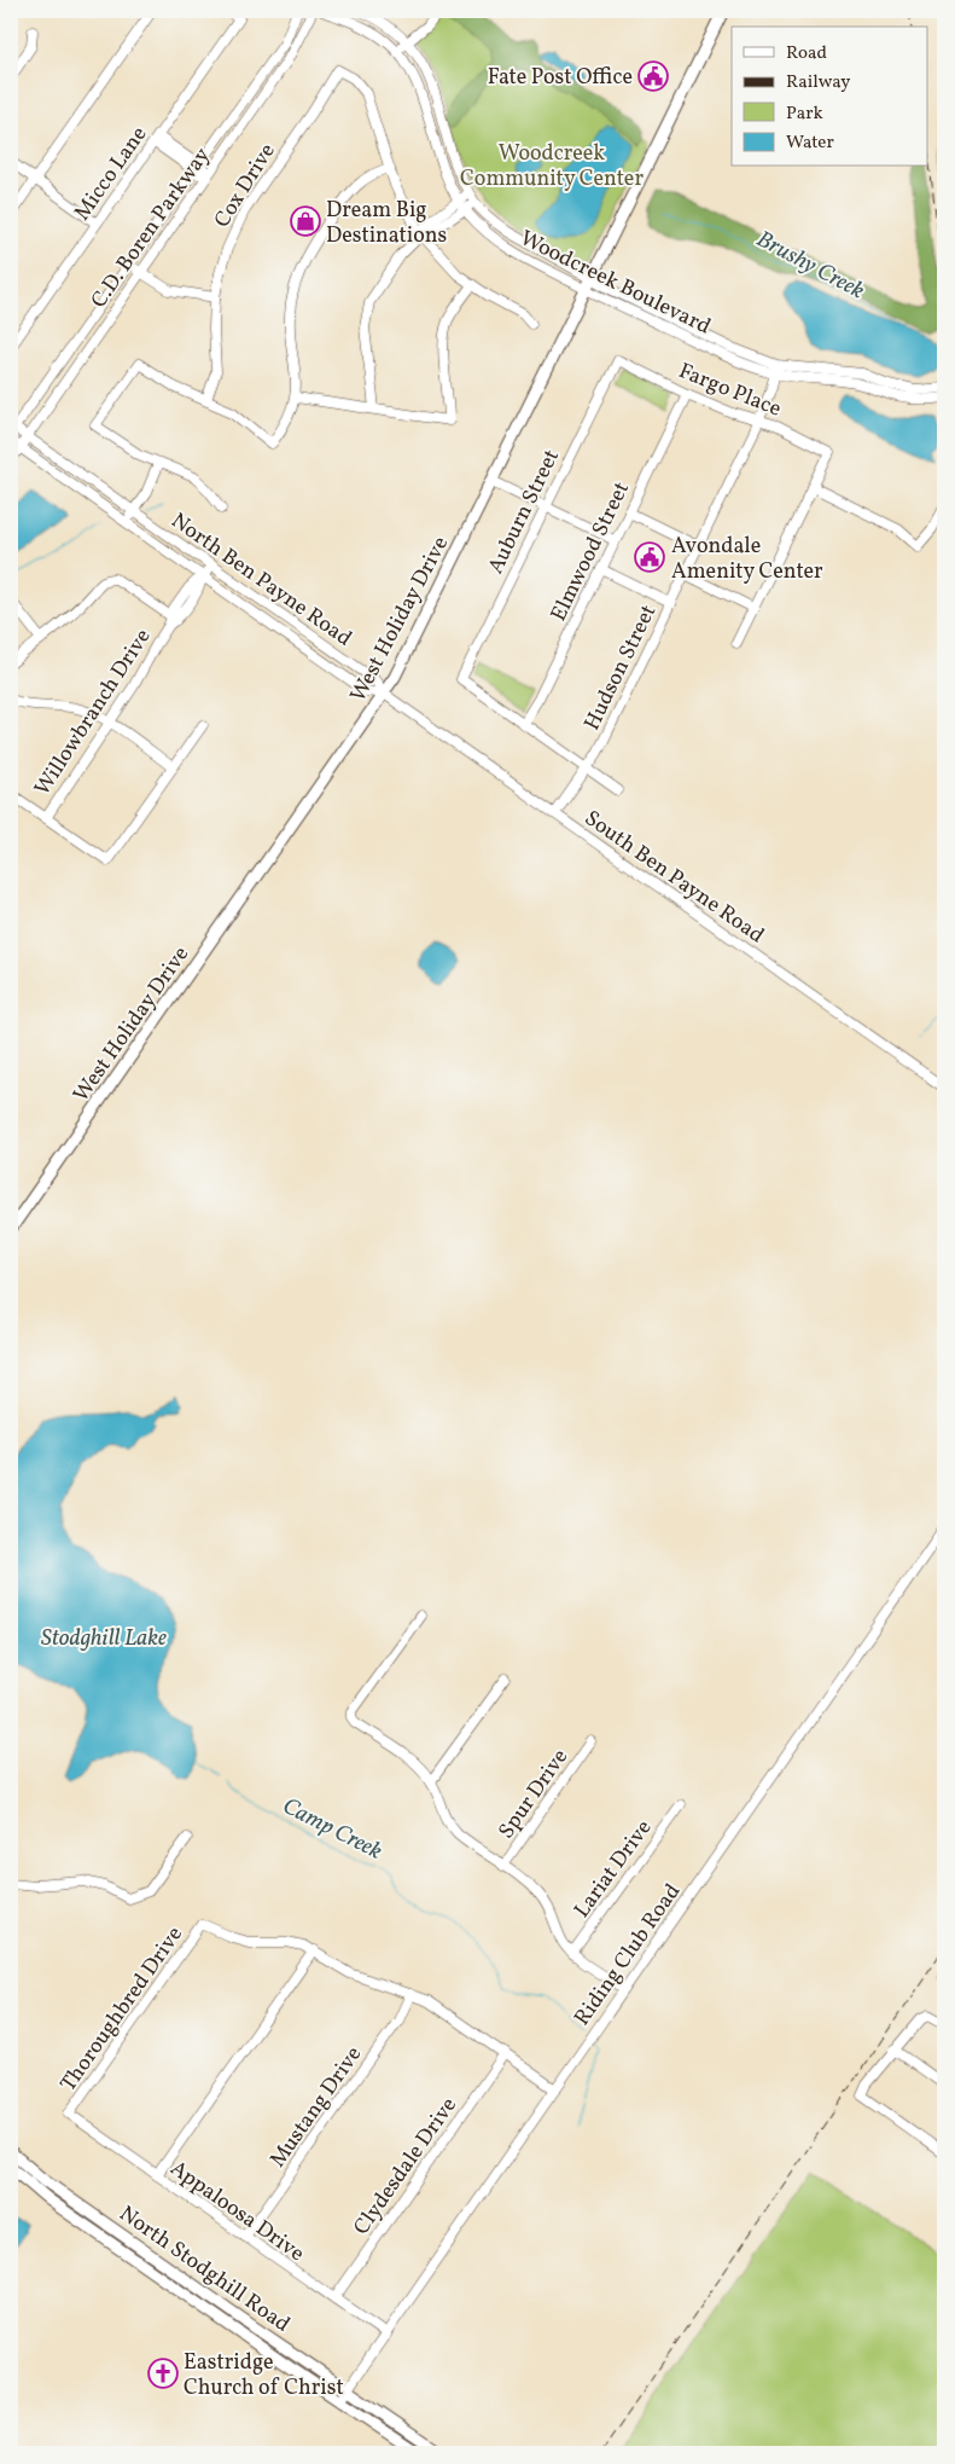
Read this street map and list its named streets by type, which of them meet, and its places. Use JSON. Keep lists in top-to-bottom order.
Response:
{
  "streets": {
    "main road": ["West Holiday Drive", "North Stodghill Road"],
    "street": [
      "Micco Lane",
      "Cox Drive",
      "C.D. Boren Parkway",
      "Woodcreek Boulevard",
      "Fargo Place",
      "Auburn Street",
      "Elmwood Street",
      "North Ben Payne Road",
      "Hudson Street",
      "Willowbranch Drive",
      "South Ben Payne Road",
      "Spur Drive",
      "Lariat Drive",
      "Riding Club Road",
      "Thoroughbred Drive",
      "Mustang Drive",
      "Clydesdale Drive",
      "Appaloosa Drive"
    ]
  },
  "crossings": [
    ["C.D. Boren Parkway", "North Ben Payne Road"],
    ["Woodcreek Boulevard", "West Holiday Drive"],
    ["Woodcreek Boulevard", "Hudson Street"],
    ["Fargo Place", "Auburn Street"],
    ["Fargo Place", "Elmwood Street"],
    ["Fargo Place", "Hudson Street"],
    ["Auburn Street", "Elmwood Street"],
    ["North Ben Payne Road", "West Holiday Drive"],
    ["North Ben Payne Road", "Willowbranch Drive"],
    ["North Ben Payne Road", "South Ben Payne Road"],
    ["West Holiday Drive", "South Ben Payne Road"],
    ["Hudson Street", "South Ben Payne Road"],
    ["Riding Club Road", "Appaloosa Drive"],
    ["Riding Club Road", "North Stodghill Road"],
    ["Thoroughbred Drive", "Appaloosa Drive"],
    ["Mustang Drive", "Appaloosa Drive"],
    ["Clydesdale Drive", "Appaloosa Drive"]
  ],
  "water": ["Brushy Creek", "Stodghill Lake", "Camp Creek"],
  "parks": ["Woodcreek Community Center"],
  "places": {
    "public building": ["Fate Post Office", "Avondale Amenity Center"],
    "shop": ["Dream Big Destinations"],
    "church": ["Eastridge Church of Christ"]
  },
  "legend": [
    "Road",
    "Railway",
    "Park",
    "Water"
  ]
}
